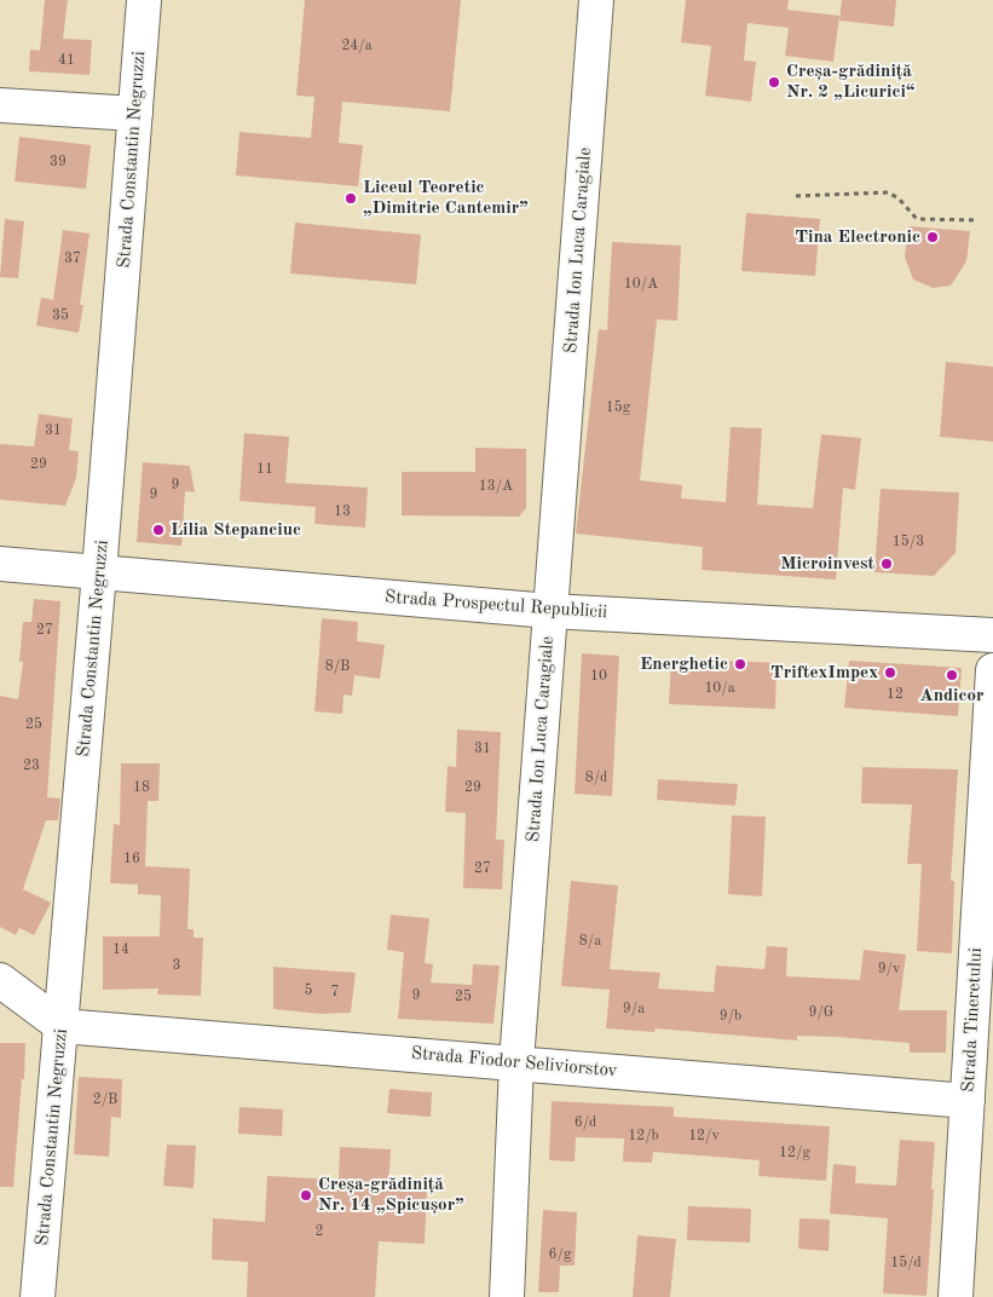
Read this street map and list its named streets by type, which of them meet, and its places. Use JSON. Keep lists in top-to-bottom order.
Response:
{
  "streets": {
    "street": [
      "Strada Constantin Negruzzi",
      "Strada Ion Luca Caragiale",
      "Strada Prospectul Republicii",
      "Strada Tineretului",
      "Strada Fiodor Seliviorstov"
    ]
  },
  "crossings": [
    ["Strada Constantin Negruzzi", "Strada Prospectul Republicii"],
    ["Strada Constantin Negruzzi", "Strada Fiodor Seliviorstov"],
    ["Strada Ion Luca Caragiale", "Strada Prospectul Republicii"],
    ["Strada Ion Luca Caragiale", "Strada Fiodor Seliviorstov"],
    ["Strada Tineretului", "Strada Fiodor Seliviorstov"]
  ],
  "places": [
    "Creșa-grădiniță Nr. 2 „Licurici“",
    "Liceul Teoretic „Dimitrie Cantemir”",
    "Tina Electronic",
    "Lilia Stepanciuc",
    "Microinvest",
    "Energhetic",
    "TriftexImpex",
    "Andicor",
    "Creșa-grădiniță Nr. 14 „Spicușor”"
  ],
  "house_numbers": [
    "24/a",
    "41",
    "39",
    "37",
    "10/A",
    "35",
    "15g",
    "31",
    "29",
    "11",
    "9",
    "13/A",
    "9",
    "13",
    "15/3",
    "27",
    "8/B",
    "10",
    "10/a",
    "12",
    "25",
    "31",
    "23",
    "8/d",
    "18",
    "29",
    "16",
    "27",
    "8/a",
    "14",
    "3",
    "9/v",
    "5",
    "7",
    "9",
    "25",
    "9/a",
    "9/G",
    "9/b",
    "2/B",
    "6/d",
    "12/b",
    "12/v",
    "12/g",
    "2",
    "6/g",
    "15/d"
  ]
}
